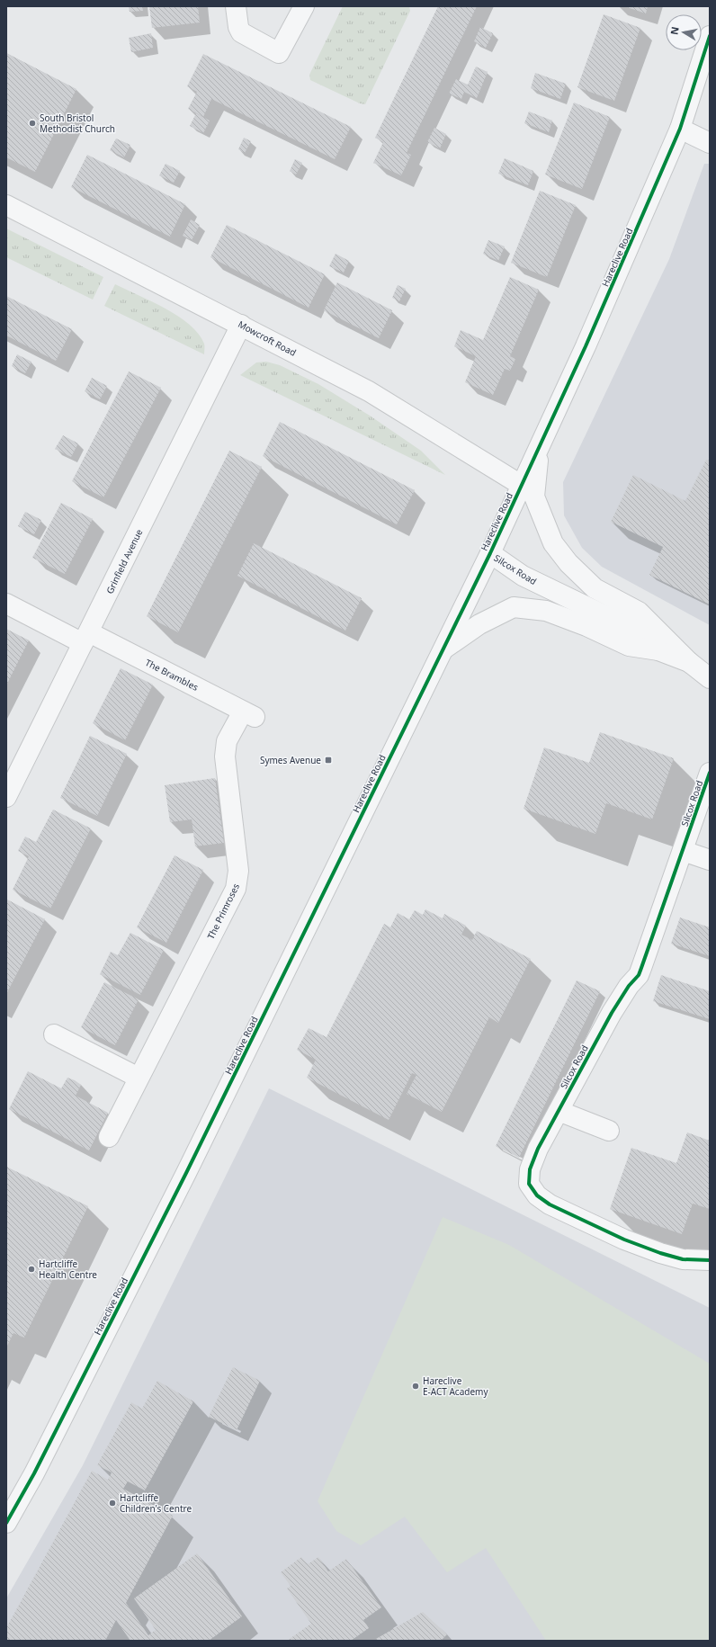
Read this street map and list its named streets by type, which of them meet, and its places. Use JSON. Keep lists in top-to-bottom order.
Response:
{
  "streets": {
    "street": [
      "Hareclive Road",
      "Mowcroft Road",
      "Grinfield Avenue",
      "Silcox Road",
      "The Brambles",
      "The Primroses"
    ]
  },
  "crossings": [
    ["Hareclive Road", "Mowcroft Road"],
    ["Hareclive Road", "Silcox Road"],
    ["Mowcroft Road", "Grinfield Avenue"],
    ["Grinfield Avenue", "The Brambles"],
    ["The Brambles", "The Primroses"]
  ],
  "places": {
    "other": [
      "South Bristol Methodist Church",
      "Hartcliffe Health Centre",
      "Hareclive E-ACT Academy",
      "Hartcliffe Children's Centre"
    ],
    "transit": ["Symes Avenue"]
  },
  "north": "left"
}
